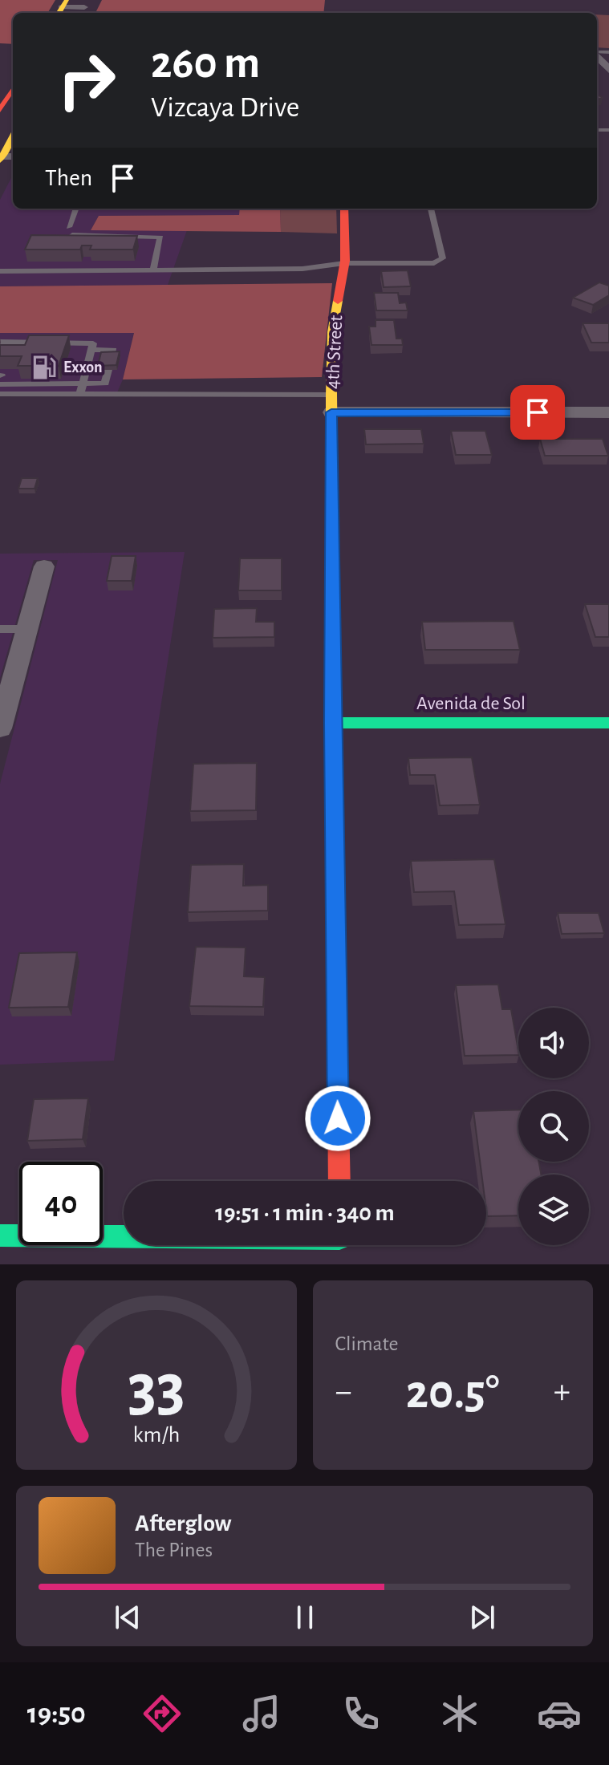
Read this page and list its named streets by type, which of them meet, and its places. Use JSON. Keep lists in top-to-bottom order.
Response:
{
  "streets": {
    "main road": ["4th Street", "Avenida de Sol"]
  },
  "crossings": [
    ["4th Street", "Avenida de Sol"]
  ],
  "places": {
    "fuel station": ["Exxon"]
  },
  "page": {
    "turn": ["260 m", "Vizcaya Drive"],
    "then": "Then",
    "limit": "40",
    "trip": "19:51 · 1 min · 340 m",
    "tile": "Climate",
    "heat": ["−", "20.5°", "+"],
    "song": ["Afterglow", "The Pines"],
    "tabs": "19:50",
    "gauge": ["33", "km/h"]
  }
}
